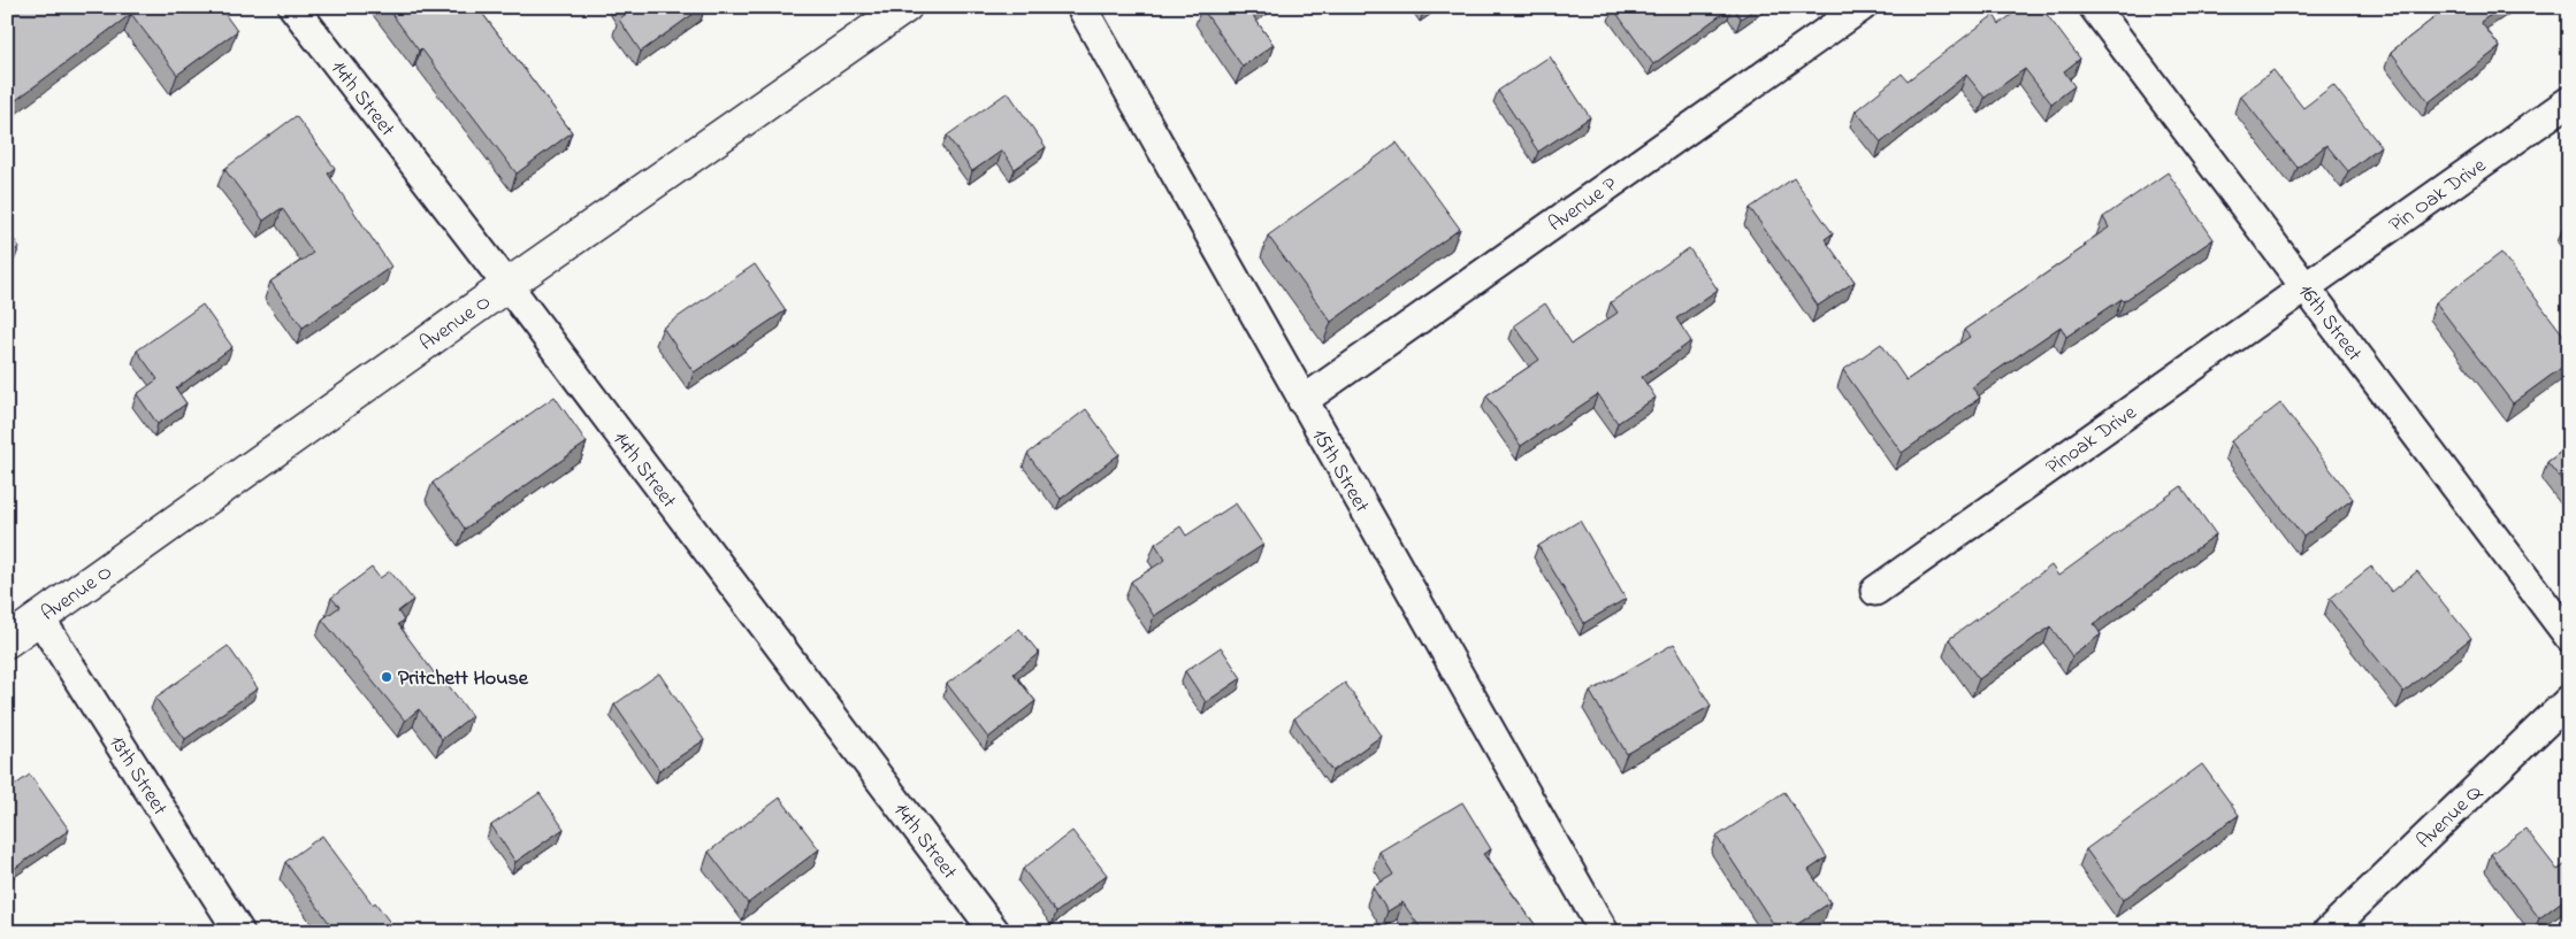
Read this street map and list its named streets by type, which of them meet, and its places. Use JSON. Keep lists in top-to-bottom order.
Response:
{
  "streets": {
    "street": [
      "14th Street",
      "Pin Oak Drive",
      "Avenue P",
      "Avenue O",
      "16th Street",
      "Pinoak Drive",
      "15th Street",
      "13th Street",
      "Avenue Q"
    ]
  },
  "crossings": [
    ["14th Street", "Avenue O"],
    ["Pin Oak Drive", "16th Street"],
    ["Pin Oak Drive", "Pinoak Drive"],
    ["Avenue P", "15th Street"],
    ["Avenue O", "13th Street"],
    ["16th Street", "Pinoak Drive"]
  ],
  "places": ["Pritchett House"]
}
